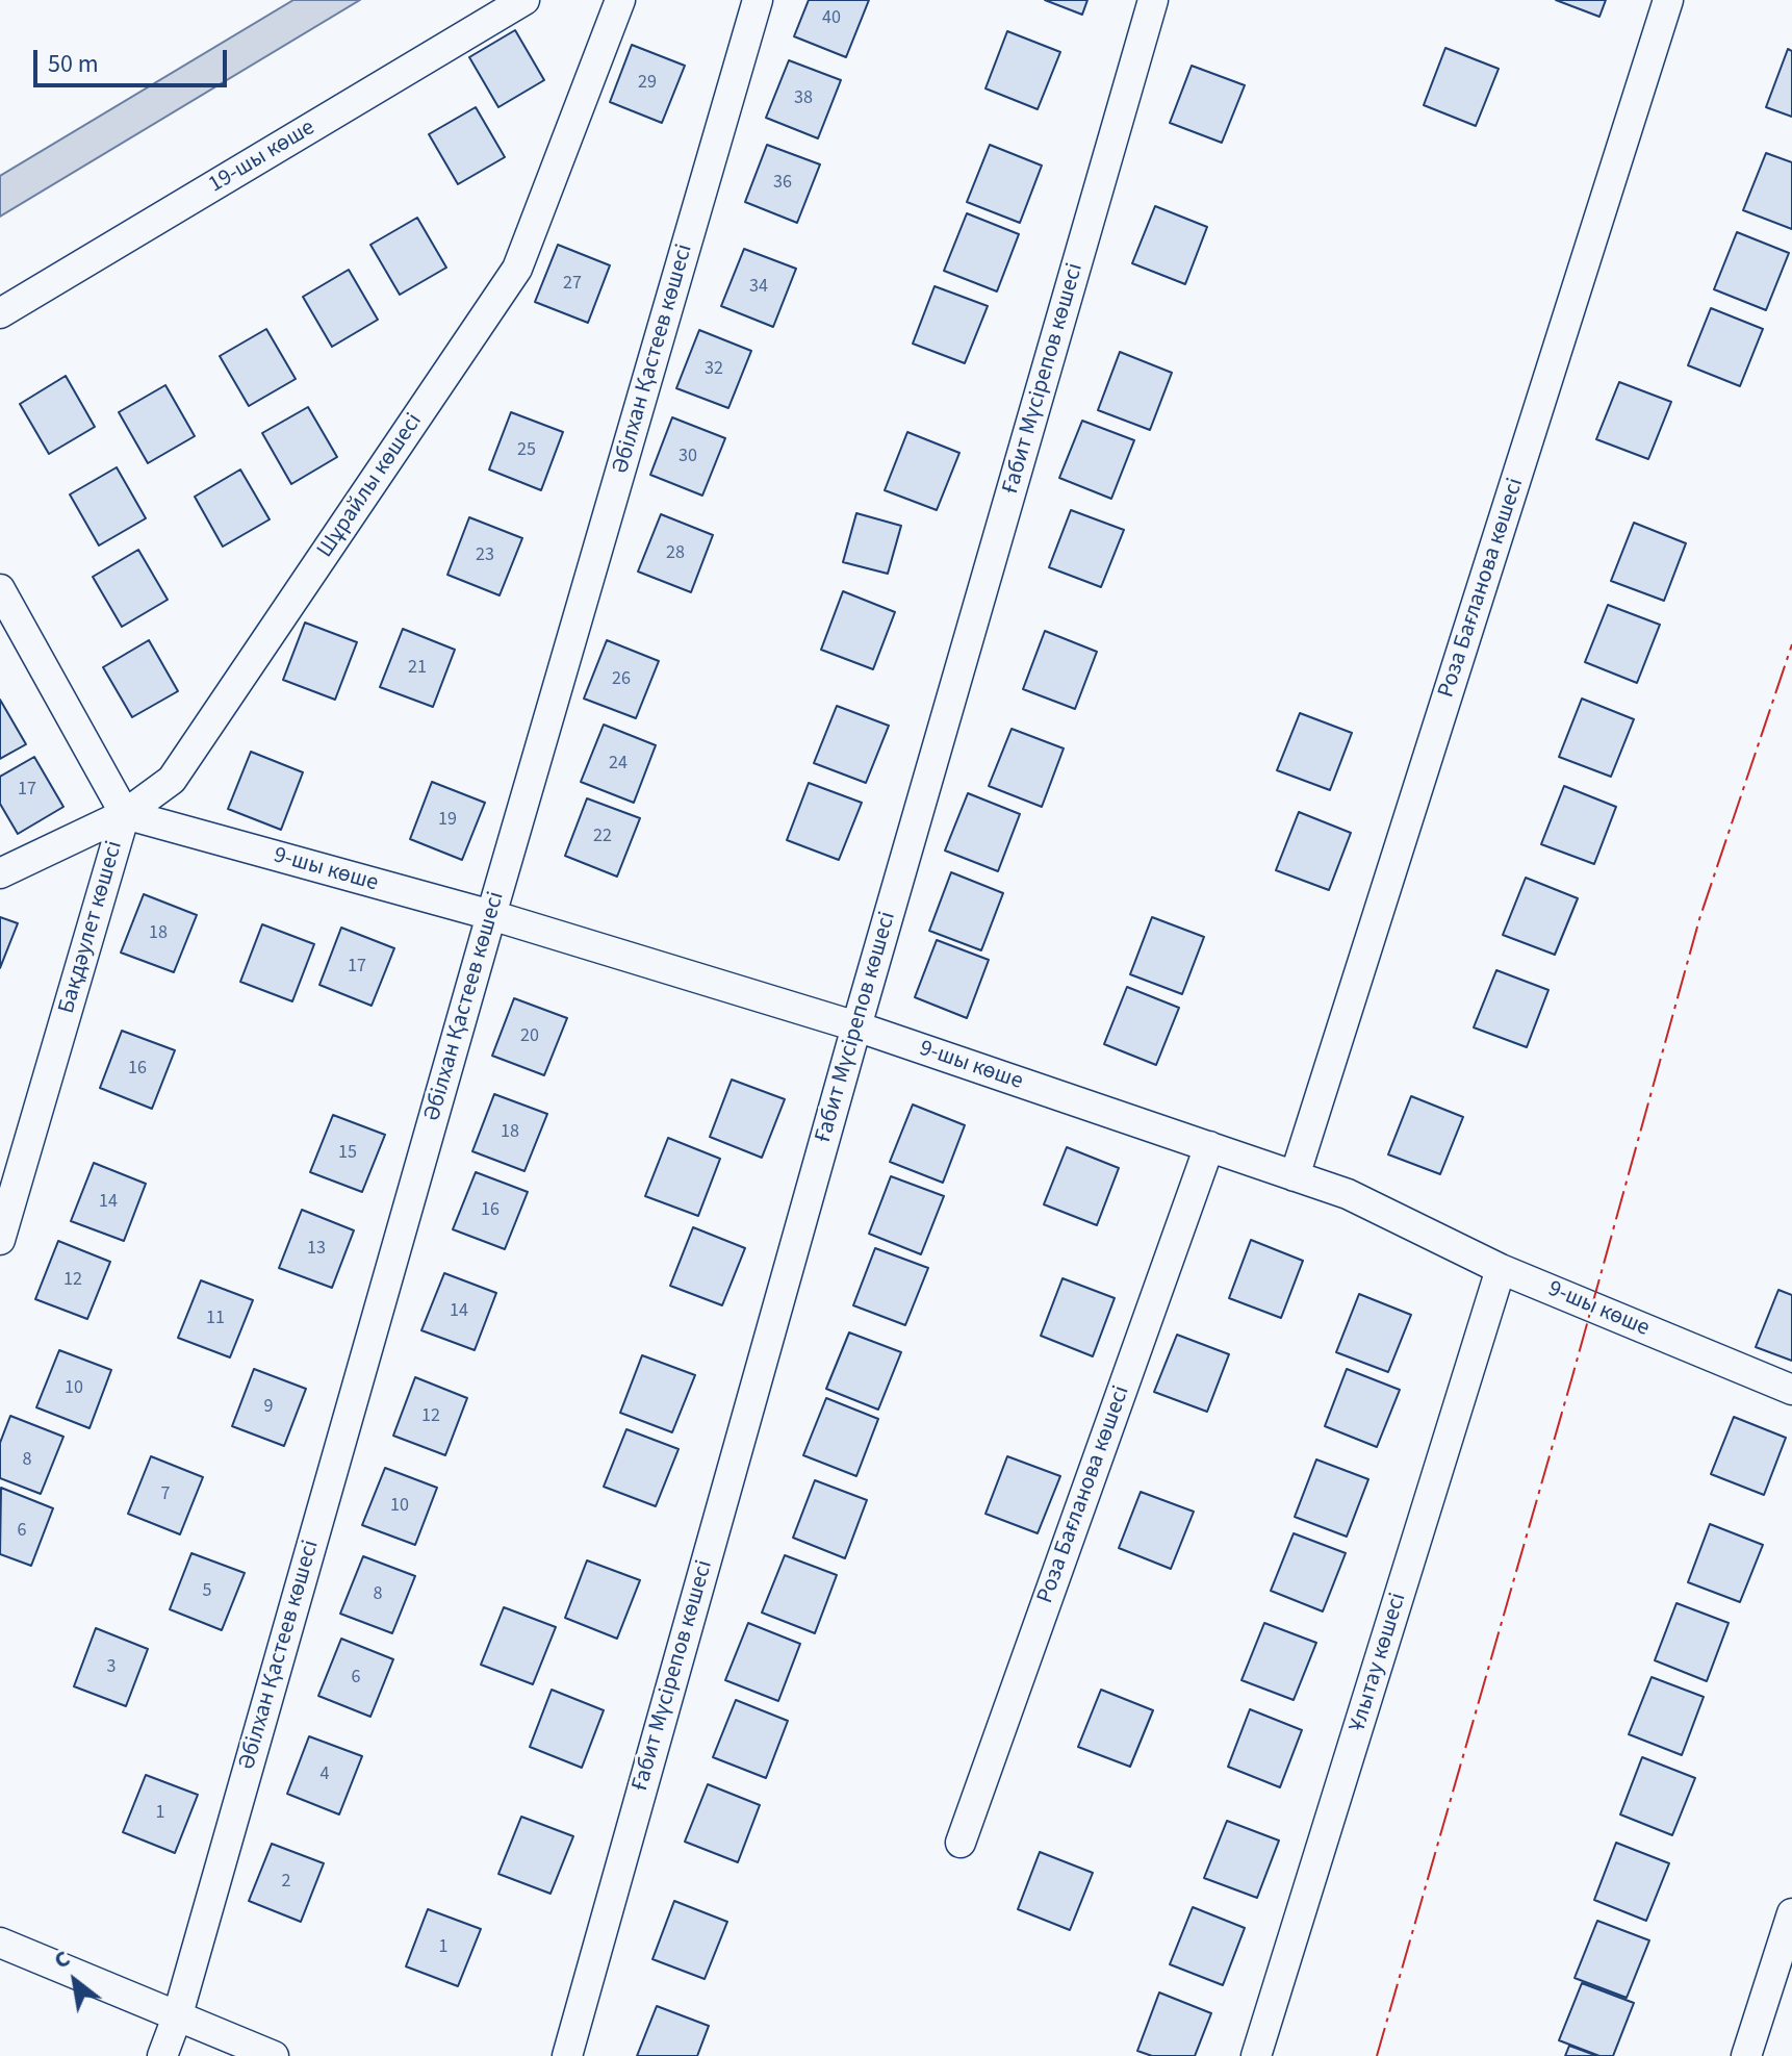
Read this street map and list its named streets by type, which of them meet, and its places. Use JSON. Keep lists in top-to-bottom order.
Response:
{
  "streets": {
    "street": [
      "19-шы көше",
      "Әбілхан Қастеев көшесi",
      "Ғабит Мүсірепов көшесi",
      "Шұрайлы көшесі",
      "Роза Бағланова көшесi",
      "9-шы көше",
      "Бақдәулет көшесi",
      "Ұлытау көшесi"
    ]
  },
  "crossings": [
    ["Әбілхан Қастеев көшесi", "9-шы көше"],
    ["Ғабит Мүсірепов көшесi", "9-шы көше"],
    ["Шұрайлы көшесі", "9-шы көше"],
    ["Шұрайлы көшесі", "Бақдәулет көшесi"],
    ["Роза Бағланова көшесi", "9-шы көше"],
    ["9-шы көше", "Бақдәулет көшесi"],
    ["9-шы көше", "Ұлытау көшесi"]
  ],
  "house_numbers": [
    "40",
    "29",
    "38",
    "36",
    "27",
    "34",
    "32",
    "25",
    "30",
    "28",
    "23",
    "21",
    "26",
    "24",
    "17",
    "19",
    "22",
    "18",
    "17",
    "20",
    "16",
    "18",
    "15",
    "14",
    "16",
    "13",
    "12",
    "14",
    "11",
    "10",
    "9",
    "12",
    "8",
    "7",
    "10",
    "6",
    "5",
    "8",
    "3",
    "6",
    "4",
    "1",
    "2",
    "1"
  ],
  "scale_bar": "50 m",
  "north": "top left"
}
